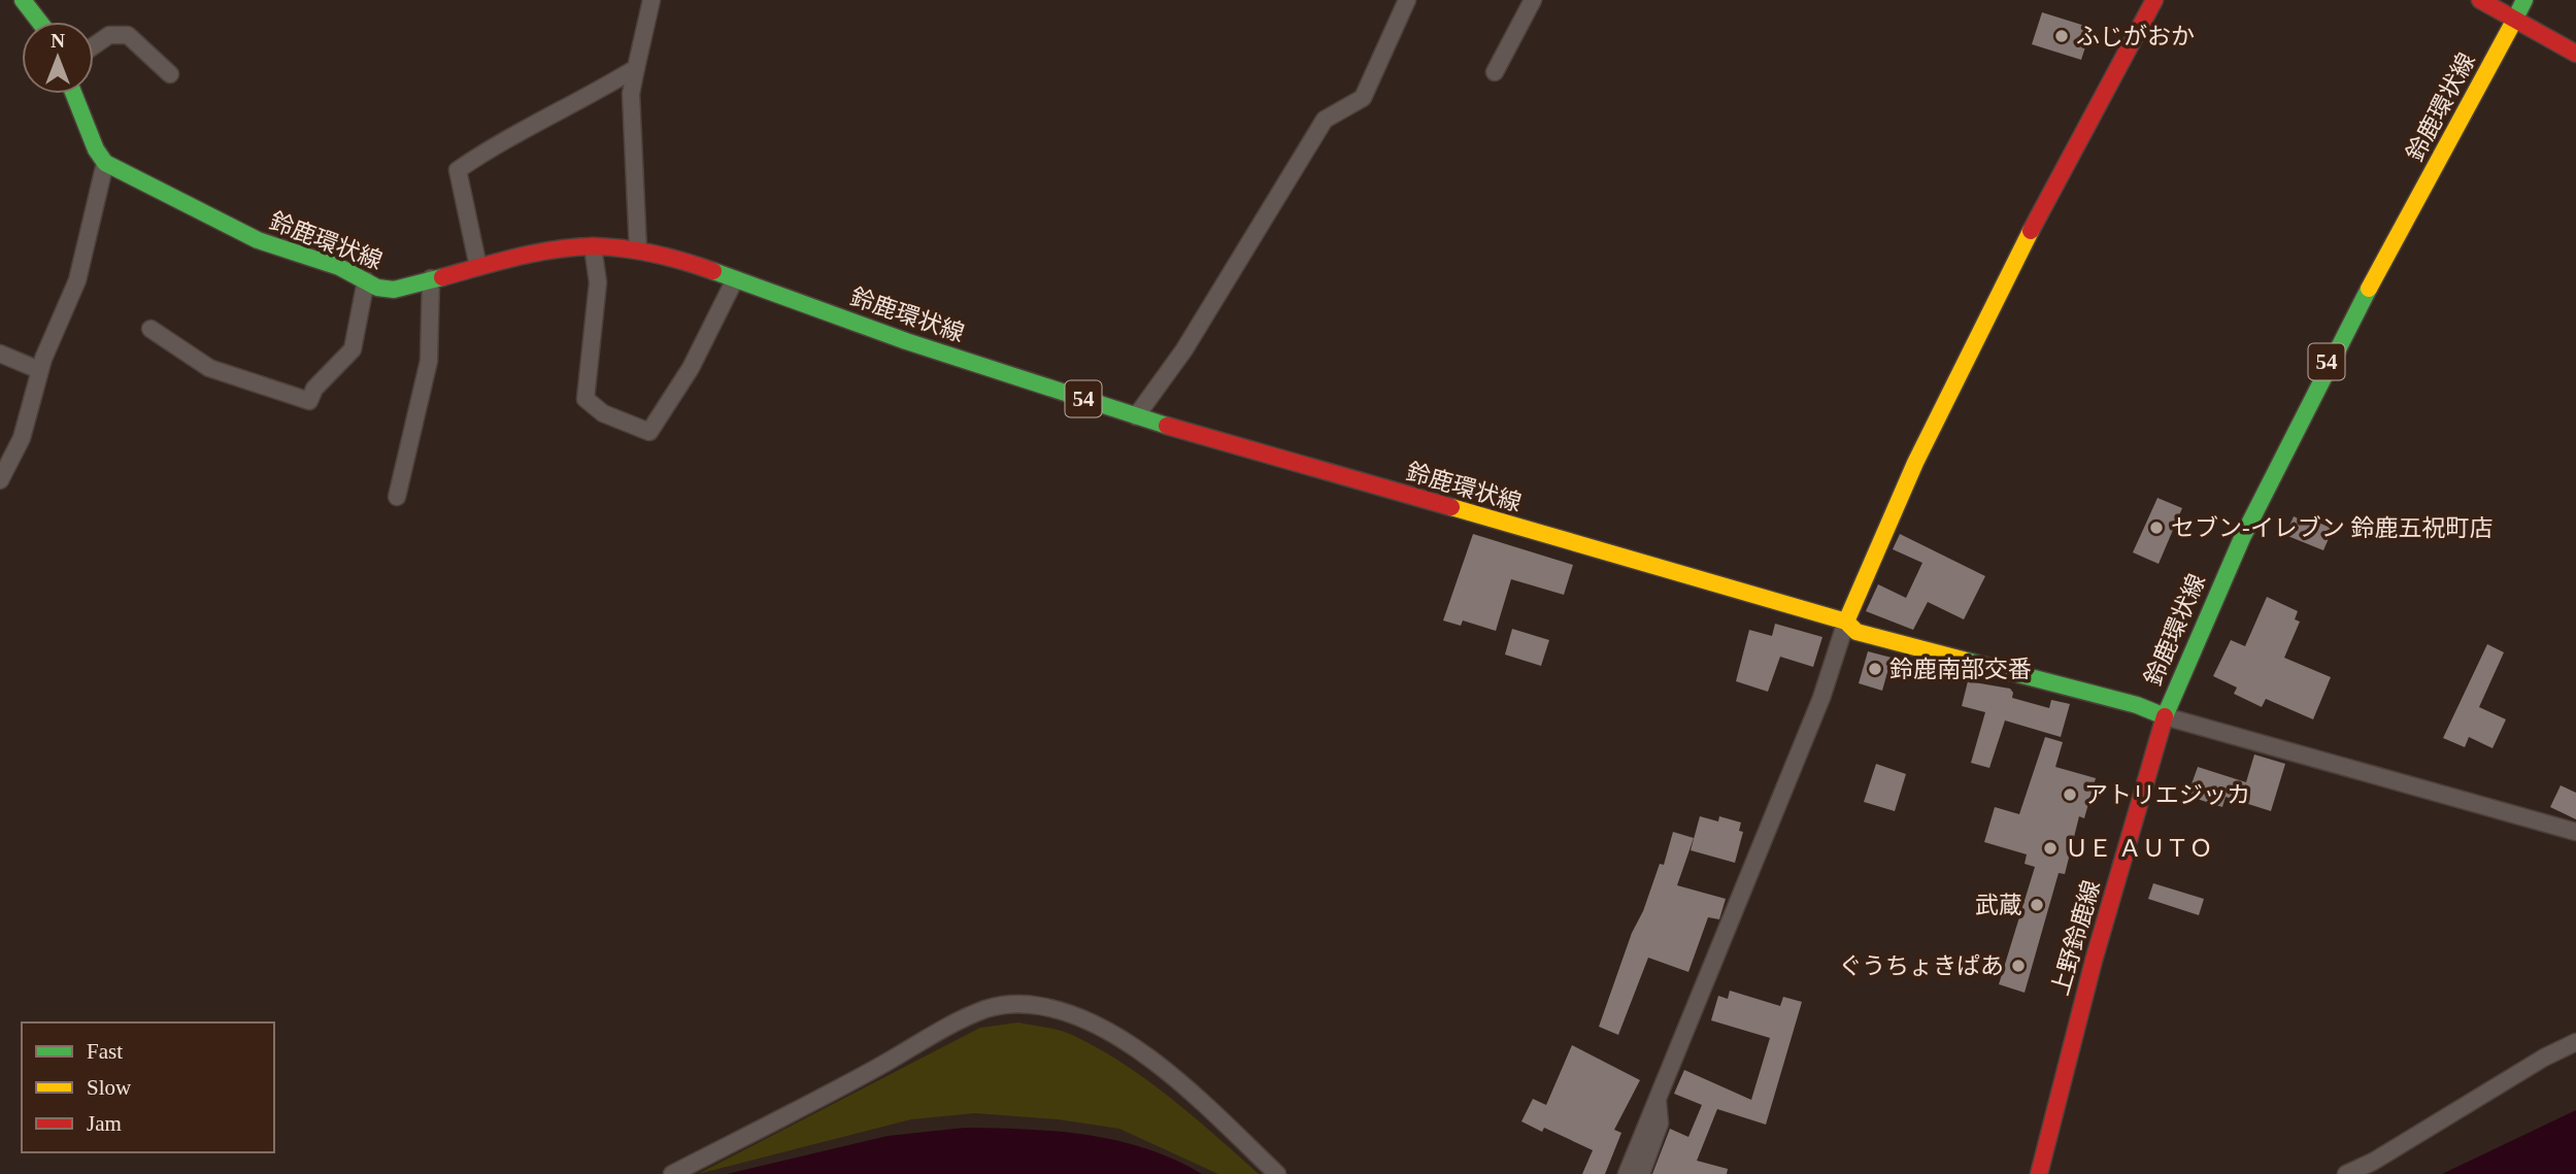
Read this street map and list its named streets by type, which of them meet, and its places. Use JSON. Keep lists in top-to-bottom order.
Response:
{
  "streets": {
    "main road": ["鈴鹿環状線", "54", "上野鈴鹿線"]
  },
  "crossings": [
    ["鈴鹿環状線", "上野鈴鹿線"]
  ],
  "places": [
    "ふじがおか",
    "セブン-イレブン 鈴鹿五祝町店",
    "鈴鹿南部交番",
    "アトリエジッカ",
    "ＵＥ ＡＵＴＯ",
    "武蔵",
    "ぐうちょきぱあ"
  ],
  "legend": ["Fast", "Slow", "Jam"],
  "north": "top"
}
